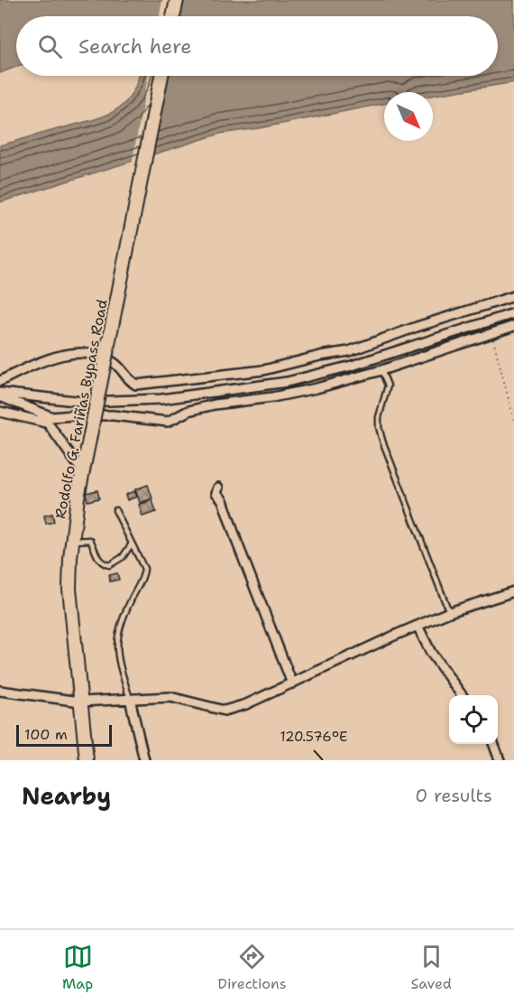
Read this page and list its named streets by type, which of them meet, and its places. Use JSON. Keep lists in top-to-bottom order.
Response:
{
  "streets": {
    "main road": ["Rodolfo G. Fariñas Bypass Road"]
  },
  "scale_bar": "100 m",
  "north": "bottom right",
  "page": {
    "search": "Search here",
    "scale": "100 m",
    "heading": ["Nearby", "0 results"],
    "nav": ["Map", "Directions", "Saved"]
  },
  "coordinates": ["120.576°E"]
}
